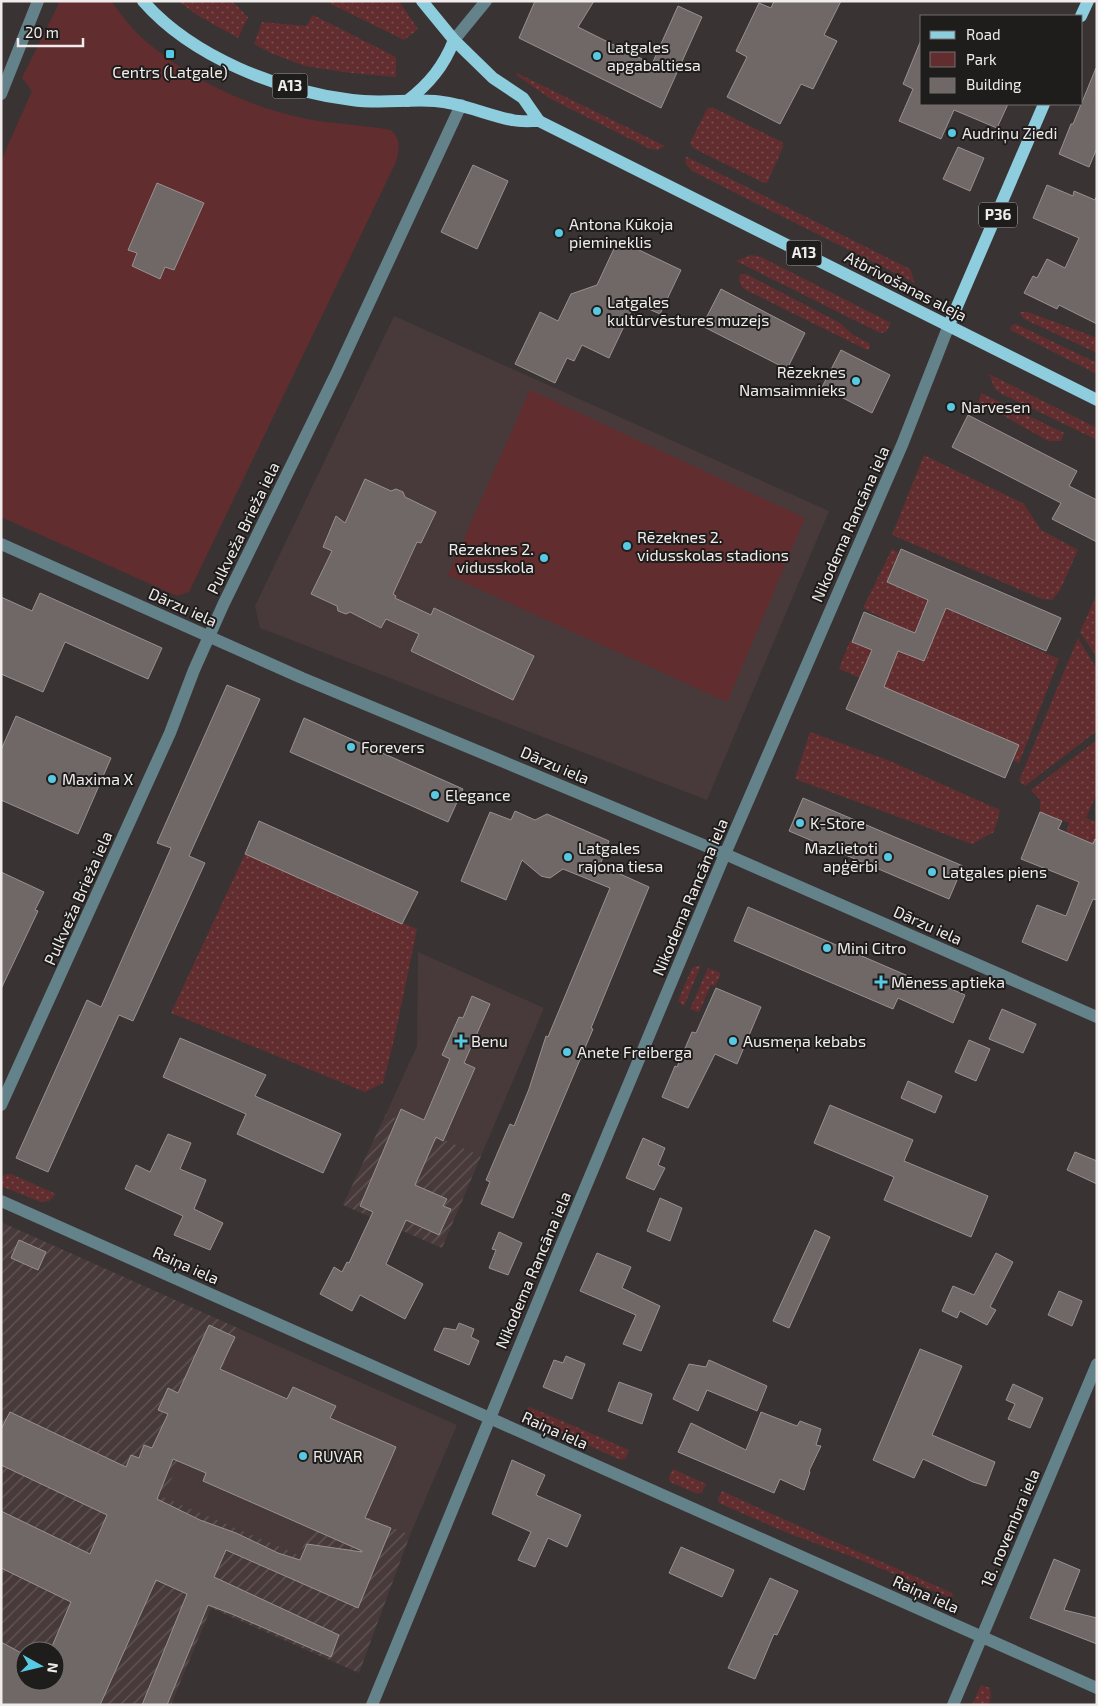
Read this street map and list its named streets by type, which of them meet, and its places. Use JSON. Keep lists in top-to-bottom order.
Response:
{
  "streets": {
    "main road": [
      "A13",
      "P36",
      "Atbrīvošanas aleja",
      "Nikodema Rancāna iela"
    ],
    "street": [
      "Pulkveža Brieža iela",
      "Dārzu iela",
      "Raiņa iela",
      "18. novembra iela"
    ]
  },
  "crossings": [
    ["Atbrīvošanas aleja", "Nikodema Rancāna iela"],
    ["Atbrīvošanas aleja", "Pulkveža Brieža iela"],
    ["Nikodema Rancāna iela", "Dārzu iela"],
    ["Nikodema Rancāna iela", "Raiņa iela"],
    ["Pulkveža Brieža iela", "Dārzu iela"],
    ["Raiņa iela", "18. novembra iela"]
  ],
  "places": {
    "transit": ["Centrs (Latgale)"],
    "other": [
      "Latgales apgabaltiesa",
      "Audriņu Ziedi",
      "Antona Kūkoja piemineklis",
      "Latgales kultūrvēstures muzejs",
      "Rēzeknes Namsaimnieks",
      "Narvesen",
      "Rēzeknes 2. vidusskolas stadions",
      "Rēzeknes 2. vidusskola",
      "Forevers",
      "Maxima X",
      "Elegance",
      "K-Store",
      "Latgales rajona tiesa",
      "Mazlietoti apģērbi",
      "Latgales piens",
      "Mini Citro",
      "Ausmeņa kebabs",
      "Anete Freiberga",
      "RUVAR"
    ],
    "health": ["Mēness aptieka", "Benu"]
  },
  "legend": ["Road", "Park", "Building"],
  "scale_bar": "20 m",
  "north": "right"
}
